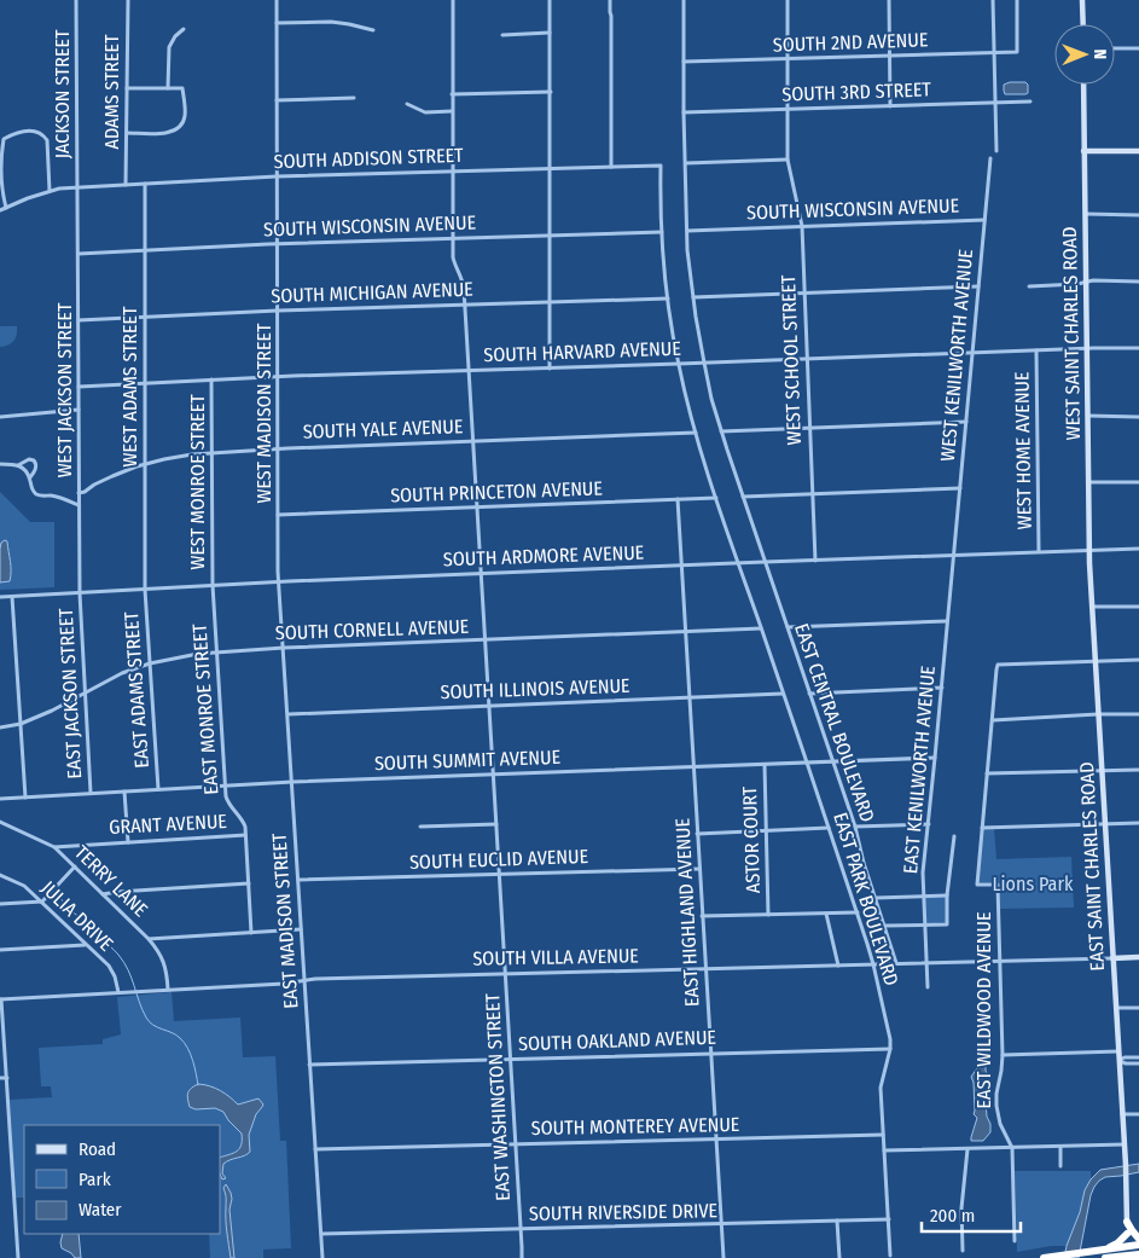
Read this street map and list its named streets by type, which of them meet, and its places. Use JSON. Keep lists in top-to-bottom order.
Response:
{
  "streets": {
    "main road": ["WEST SAINT CHARLES ROAD", "EAST SAINT CHARLES ROAD"],
    "street": [
      "SOUTH 2ND AVENUE",
      "ADAMS STREET",
      "SOUTH 3RD STREET",
      "JACKSON STREET",
      "SOUTH ADDISON STREET",
      "SOUTH WISCONSIN AVENUE",
      "SOUTH MICHIGAN AVENUE",
      "SOUTH HARVARD AVENUE",
      "WEST KENILWORTH AVENUE",
      "WEST SCHOOL STREET",
      "WEST ADAMS STREET",
      "WEST JACKSON STREET",
      "WEST MADISON STREET",
      "SOUTH YALE AVENUE",
      "WEST HOME AVENUE",
      "WEST MONROE STREET",
      "SOUTH PRINCETON AVENUE",
      "SOUTH ARDMORE AVENUE",
      "SOUTH CORNELL AVENUE",
      "SOUTH ILLINOIS AVENUE",
      "EAST ADAMS STREET",
      "EAST JACKSON STREET",
      "EAST MONROE STREET",
      "EAST CENTRAL BOULEVARD",
      "SOUTH SUMMIT AVENUE",
      "EAST KENILWORTH AVENUE",
      "GRANT AVENUE",
      "ASTOR COURT",
      "SOUTH EUCLID AVENUE",
      "TERRY LANE",
      "EAST PARK BOULEVARD",
      "EAST HIGHLAND AVENUE",
      "JULIA DRIVE",
      "EAST MADISON STREET",
      "SOUTH VILLA AVENUE",
      "EAST WILDWOOD AVENUE",
      "SOUTH OAKLAND AVENUE",
      "EAST WASHINGTON STREET",
      "SOUTH MONTEREY AVENUE",
      "SOUTH RIVERSIDE DRIVE"
    ]
  },
  "crossings": [
    ["SOUTH 2ND AVENUE", "WEST SCHOOL STREET"],
    ["SOUTH 2ND AVENUE", "EAST CENTRAL BOULEVARD"],
    ["ADAMS STREET", "SOUTH ADDISON STREET"],
    ["SOUTH 3RD STREET", "WEST SCHOOL STREET"],
    ["SOUTH 3RD STREET", "EAST CENTRAL BOULEVARD"],
    ["JACKSON STREET", "SOUTH ADDISON STREET"],
    ["JACKSON STREET", "WEST JACKSON STREET"],
    ["SOUTH ADDISON STREET", "WEST ADAMS STREET"],
    ["SOUTH ADDISON STREET", "WEST JACKSON STREET"],
    ["SOUTH ADDISON STREET", "WEST MADISON STREET"],
    ["SOUTH ADDISON STREET", "EAST PARK BOULEVARD"],
    ["SOUTH ADDISON STREET", "EAST WASHINGTON STREET"],
    ["SOUTH WISCONSIN AVENUE", "WEST KENILWORTH AVENUE"],
    ["SOUTH WISCONSIN AVENUE", "WEST SCHOOL STREET"],
    ["SOUTH WISCONSIN AVENUE", "WEST ADAMS STREET"],
    ["SOUTH WISCONSIN AVENUE", "WEST JACKSON STREET"],
    ["SOUTH WISCONSIN AVENUE", "WEST MADISON STREET"],
    ["SOUTH WISCONSIN AVENUE", "EAST CENTRAL BOULEVARD"],
    ["SOUTH WISCONSIN AVENUE", "EAST PARK BOULEVARD"],
    ["SOUTH WISCONSIN AVENUE", "EAST WASHINGTON STREET"],
    ["SOUTH MICHIGAN AVENUE", "WEST ADAMS STREET"],
    ["SOUTH MICHIGAN AVENUE", "WEST JACKSON STREET"],
    ["SOUTH MICHIGAN AVENUE", "WEST MADISON STREET"],
    ["SOUTH MICHIGAN AVENUE", "EAST PARK BOULEVARD"],
    ["SOUTH MICHIGAN AVENUE", "EAST WASHINGTON STREET"],
    ["WEST SAINT CHARLES ROAD", "SOUTH HARVARD AVENUE"],
    ["WEST SAINT CHARLES ROAD", "SOUTH ARDMORE AVENUE"],
    ["WEST SAINT CHARLES ROAD", "EAST SAINT CHARLES ROAD"],
    ["SOUTH HARVARD AVENUE", "WEST KENILWORTH AVENUE"],
    ["SOUTH HARVARD AVENUE", "WEST SCHOOL STREET"],
    ["SOUTH HARVARD AVENUE", "WEST ADAMS STREET"],
    ["SOUTH HARVARD AVENUE", "WEST JACKSON STREET"],
    ["SOUTH HARVARD AVENUE", "WEST MADISON STREET"],
    ["SOUTH HARVARD AVENUE", "WEST HOME AVENUE"],
    ["SOUTH HARVARD AVENUE", "WEST MONROE STREET"],
    ["SOUTH HARVARD AVENUE", "EAST CENTRAL BOULEVARD"],
    ["SOUTH HARVARD AVENUE", "EAST PARK BOULEVARD"],
    ["SOUTH HARVARD AVENUE", "EAST WASHINGTON STREET"],
    ["WEST KENILWORTH AVENUE", "SOUTH ARDMORE AVENUE"],
    ["WEST KENILWORTH AVENUE", "EAST KENILWORTH AVENUE"],
    ["WEST SCHOOL STREET", "SOUTH ARDMORE AVENUE"],
    ["WEST ADAMS STREET", "SOUTH YALE AVENUE"],
    ["WEST ADAMS STREET", "SOUTH ARDMORE AVENUE"],
    ["WEST ADAMS STREET", "EAST ADAMS STREET"],
    ["WEST JACKSON STREET", "SOUTH YALE AVENUE"],
    ["WEST JACKSON STREET", "SOUTH ARDMORE AVENUE"],
    ["WEST JACKSON STREET", "EAST JACKSON STREET"],
    ["WEST MADISON STREET", "SOUTH YALE AVENUE"],
    ["WEST MADISON STREET", "SOUTH PRINCETON AVENUE"],
    ["WEST MADISON STREET", "SOUTH ARDMORE AVENUE"],
    ["WEST MADISON STREET", "EAST MADISON STREET"],
    ["SOUTH YALE AVENUE", "WEST MONROE STREET"],
    ["SOUTH YALE AVENUE", "EAST PARK BOULEVARD"],
    ["SOUTH YALE AVENUE", "EAST WASHINGTON STREET"],
    ["WEST HOME AVENUE", "SOUTH ARDMORE AVENUE"],
    ["WEST MONROE STREET", "SOUTH ARDMORE AVENUE"],
    ["WEST MONROE STREET", "EAST MONROE STREET"],
    ["SOUTH PRINCETON AVENUE", "EAST PARK BOULEVARD"],
    ["SOUTH PRINCETON AVENUE", "EAST HIGHLAND AVENUE"],
    ["SOUTH PRINCETON AVENUE", "EAST WASHINGTON STREET"],
    ["SOUTH ARDMORE AVENUE", "EAST ADAMS STREET"],
    ["SOUTH ARDMORE AVENUE", "EAST JACKSON STREET"],
    ["SOUTH ARDMORE AVENUE", "EAST MONROE STREET"],
    ["SOUTH ARDMORE AVENUE", "EAST CENTRAL BOULEVARD"],
    ["SOUTH ARDMORE AVENUE", "EAST KENILWORTH AVENUE"],
    ["SOUTH ARDMORE AVENUE", "EAST SAINT CHARLES ROAD"],
    ["SOUTH ARDMORE AVENUE", "EAST PARK BOULEVARD"],
    ["SOUTH ARDMORE AVENUE", "EAST HIGHLAND AVENUE"],
    ["SOUTH ARDMORE AVENUE", "EAST MADISON STREET"],
    ["SOUTH ARDMORE AVENUE", "EAST WASHINGTON STREET"],
    ["SOUTH CORNELL AVENUE", "EAST ADAMS STREET"],
    ["SOUTH CORNELL AVENUE", "EAST JACKSON STREET"],
    ["SOUTH CORNELL AVENUE", "EAST MONROE STREET"],
    ["SOUTH CORNELL AVENUE", "EAST PARK BOULEVARD"],
    ["SOUTH CORNELL AVENUE", "EAST HIGHLAND AVENUE"],
    ["SOUTH CORNELL AVENUE", "EAST MADISON STREET"],
    ["SOUTH CORNELL AVENUE", "EAST WASHINGTON STREET"],
    ["SOUTH ILLINOIS AVENUE", "EAST PARK BOULEVARD"],
    ["SOUTH ILLINOIS AVENUE", "EAST HIGHLAND AVENUE"],
    ["SOUTH ILLINOIS AVENUE", "EAST MADISON STREET"],
    ["SOUTH ILLINOIS AVENUE", "EAST WASHINGTON STREET"],
    ["EAST ADAMS STREET", "SOUTH SUMMIT AVENUE"],
    ["EAST JACKSON STREET", "SOUTH SUMMIT AVENUE"],
    ["EAST MONROE STREET", "SOUTH SUMMIT AVENUE"],
    ["EAST MONROE STREET", "GRANT AVENUE"],
    ["EAST CENTRAL BOULEVARD", "SOUTH SUMMIT AVENUE"],
    ["EAST CENTRAL BOULEVARD", "SOUTH VILLA AVENUE"],
    ["SOUTH SUMMIT AVENUE", "EAST KENILWORTH AVENUE"],
    ["SOUTH SUMMIT AVENUE", "ASTOR COURT"],
    ["SOUTH SUMMIT AVENUE", "EAST PARK BOULEVARD"],
    ["SOUTH SUMMIT AVENUE", "EAST HIGHLAND AVENUE"],
    ["SOUTH SUMMIT AVENUE", "EAST MADISON STREET"],
    ["SOUTH SUMMIT AVENUE", "EAST WASHINGTON STREET"],
    ["EAST KENILWORTH AVENUE", "SOUTH VILLA AVENUE"],
    ["GRANT AVENUE", "TERRY LANE"],
    ["SOUTH EUCLID AVENUE", "EAST HIGHLAND AVENUE"],
    ["SOUTH EUCLID AVENUE", "EAST MADISON STREET"],
    ["SOUTH EUCLID AVENUE", "EAST WASHINGTON STREET"],
    ["EAST SAINT CHARLES ROAD", "SOUTH VILLA AVENUE"],
    ["EAST SAINT CHARLES ROAD", "EAST WILDWOOD AVENUE"],
    ["TERRY LANE", "SOUTH VILLA AVENUE"],
    ["EAST PARK BOULEVARD", "SOUTH VILLA AVENUE"],
    ["EAST PARK BOULEVARD", "SOUTH OAKLAND AVENUE"],
    ["EAST PARK BOULEVARD", "SOUTH MONTEREY AVENUE"],
    ["EAST PARK BOULEVARD", "SOUTH RIVERSIDE DRIVE"],
    ["EAST HIGHLAND AVENUE", "SOUTH VILLA AVENUE"],
    ["EAST HIGHLAND AVENUE", "SOUTH OAKLAND AVENUE"],
    ["EAST HIGHLAND AVENUE", "SOUTH MONTEREY AVENUE"],
    ["EAST HIGHLAND AVENUE", "SOUTH RIVERSIDE DRIVE"],
    ["JULIA DRIVE", "SOUTH VILLA AVENUE"],
    ["EAST MADISON STREET", "SOUTH VILLA AVENUE"],
    ["EAST MADISON STREET", "SOUTH OAKLAND AVENUE"],
    ["EAST MADISON STREET", "SOUTH MONTEREY AVENUE"],
    ["EAST MADISON STREET", "SOUTH RIVERSIDE DRIVE"],
    ["SOUTH VILLA AVENUE", "EAST WILDWOOD AVENUE"],
    ["SOUTH VILLA AVENUE", "EAST WASHINGTON STREET"],
    ["SOUTH OAKLAND AVENUE", "EAST WASHINGTON STREET"],
    ["EAST WASHINGTON STREET", "SOUTH MONTEREY AVENUE"],
    ["EAST WASHINGTON STREET", "SOUTH RIVERSIDE DRIVE"]
  ],
  "parks": ["Lions Park"],
  "legend": ["Road", "Park", "Water"],
  "scale_bar": "200 m",
  "north": "right"
}
